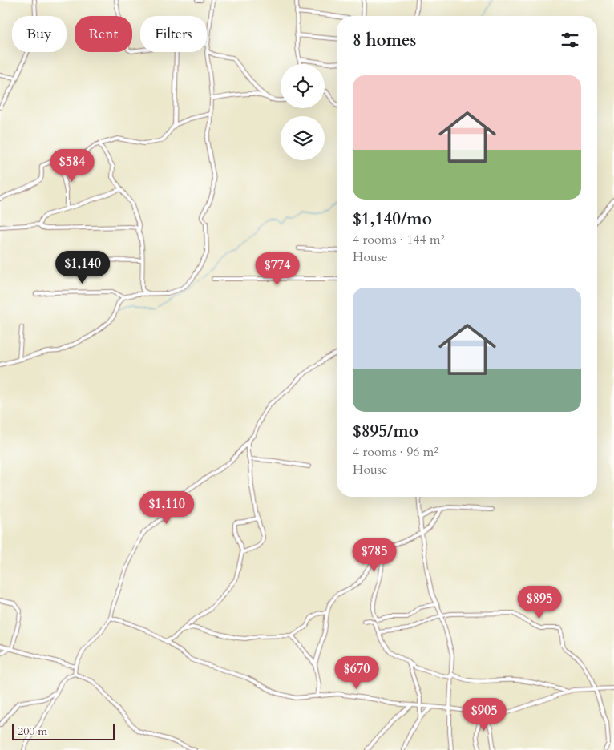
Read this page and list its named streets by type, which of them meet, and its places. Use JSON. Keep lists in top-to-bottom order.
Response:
{
  "scale_bar": "200 m",
  "page": {
    "chip": ["Buy", "Rent", "Filters"],
    "heading": "8 homes",
    "list": [
      {
        "name": "$1,140/mo",
        "note": "4 rooms · 144 m² · House"
      },
      {
        "name": "$895/mo",
        "note": "4 rooms · 96 m² · House"
      }
    ],
    "price": [
      "$584",
      "$1,140",
      "$774",
      "$1,110",
      "$785",
      "$895",
      "$670",
      "$905"
    ],
    "scale": "200 m"
  }
}
